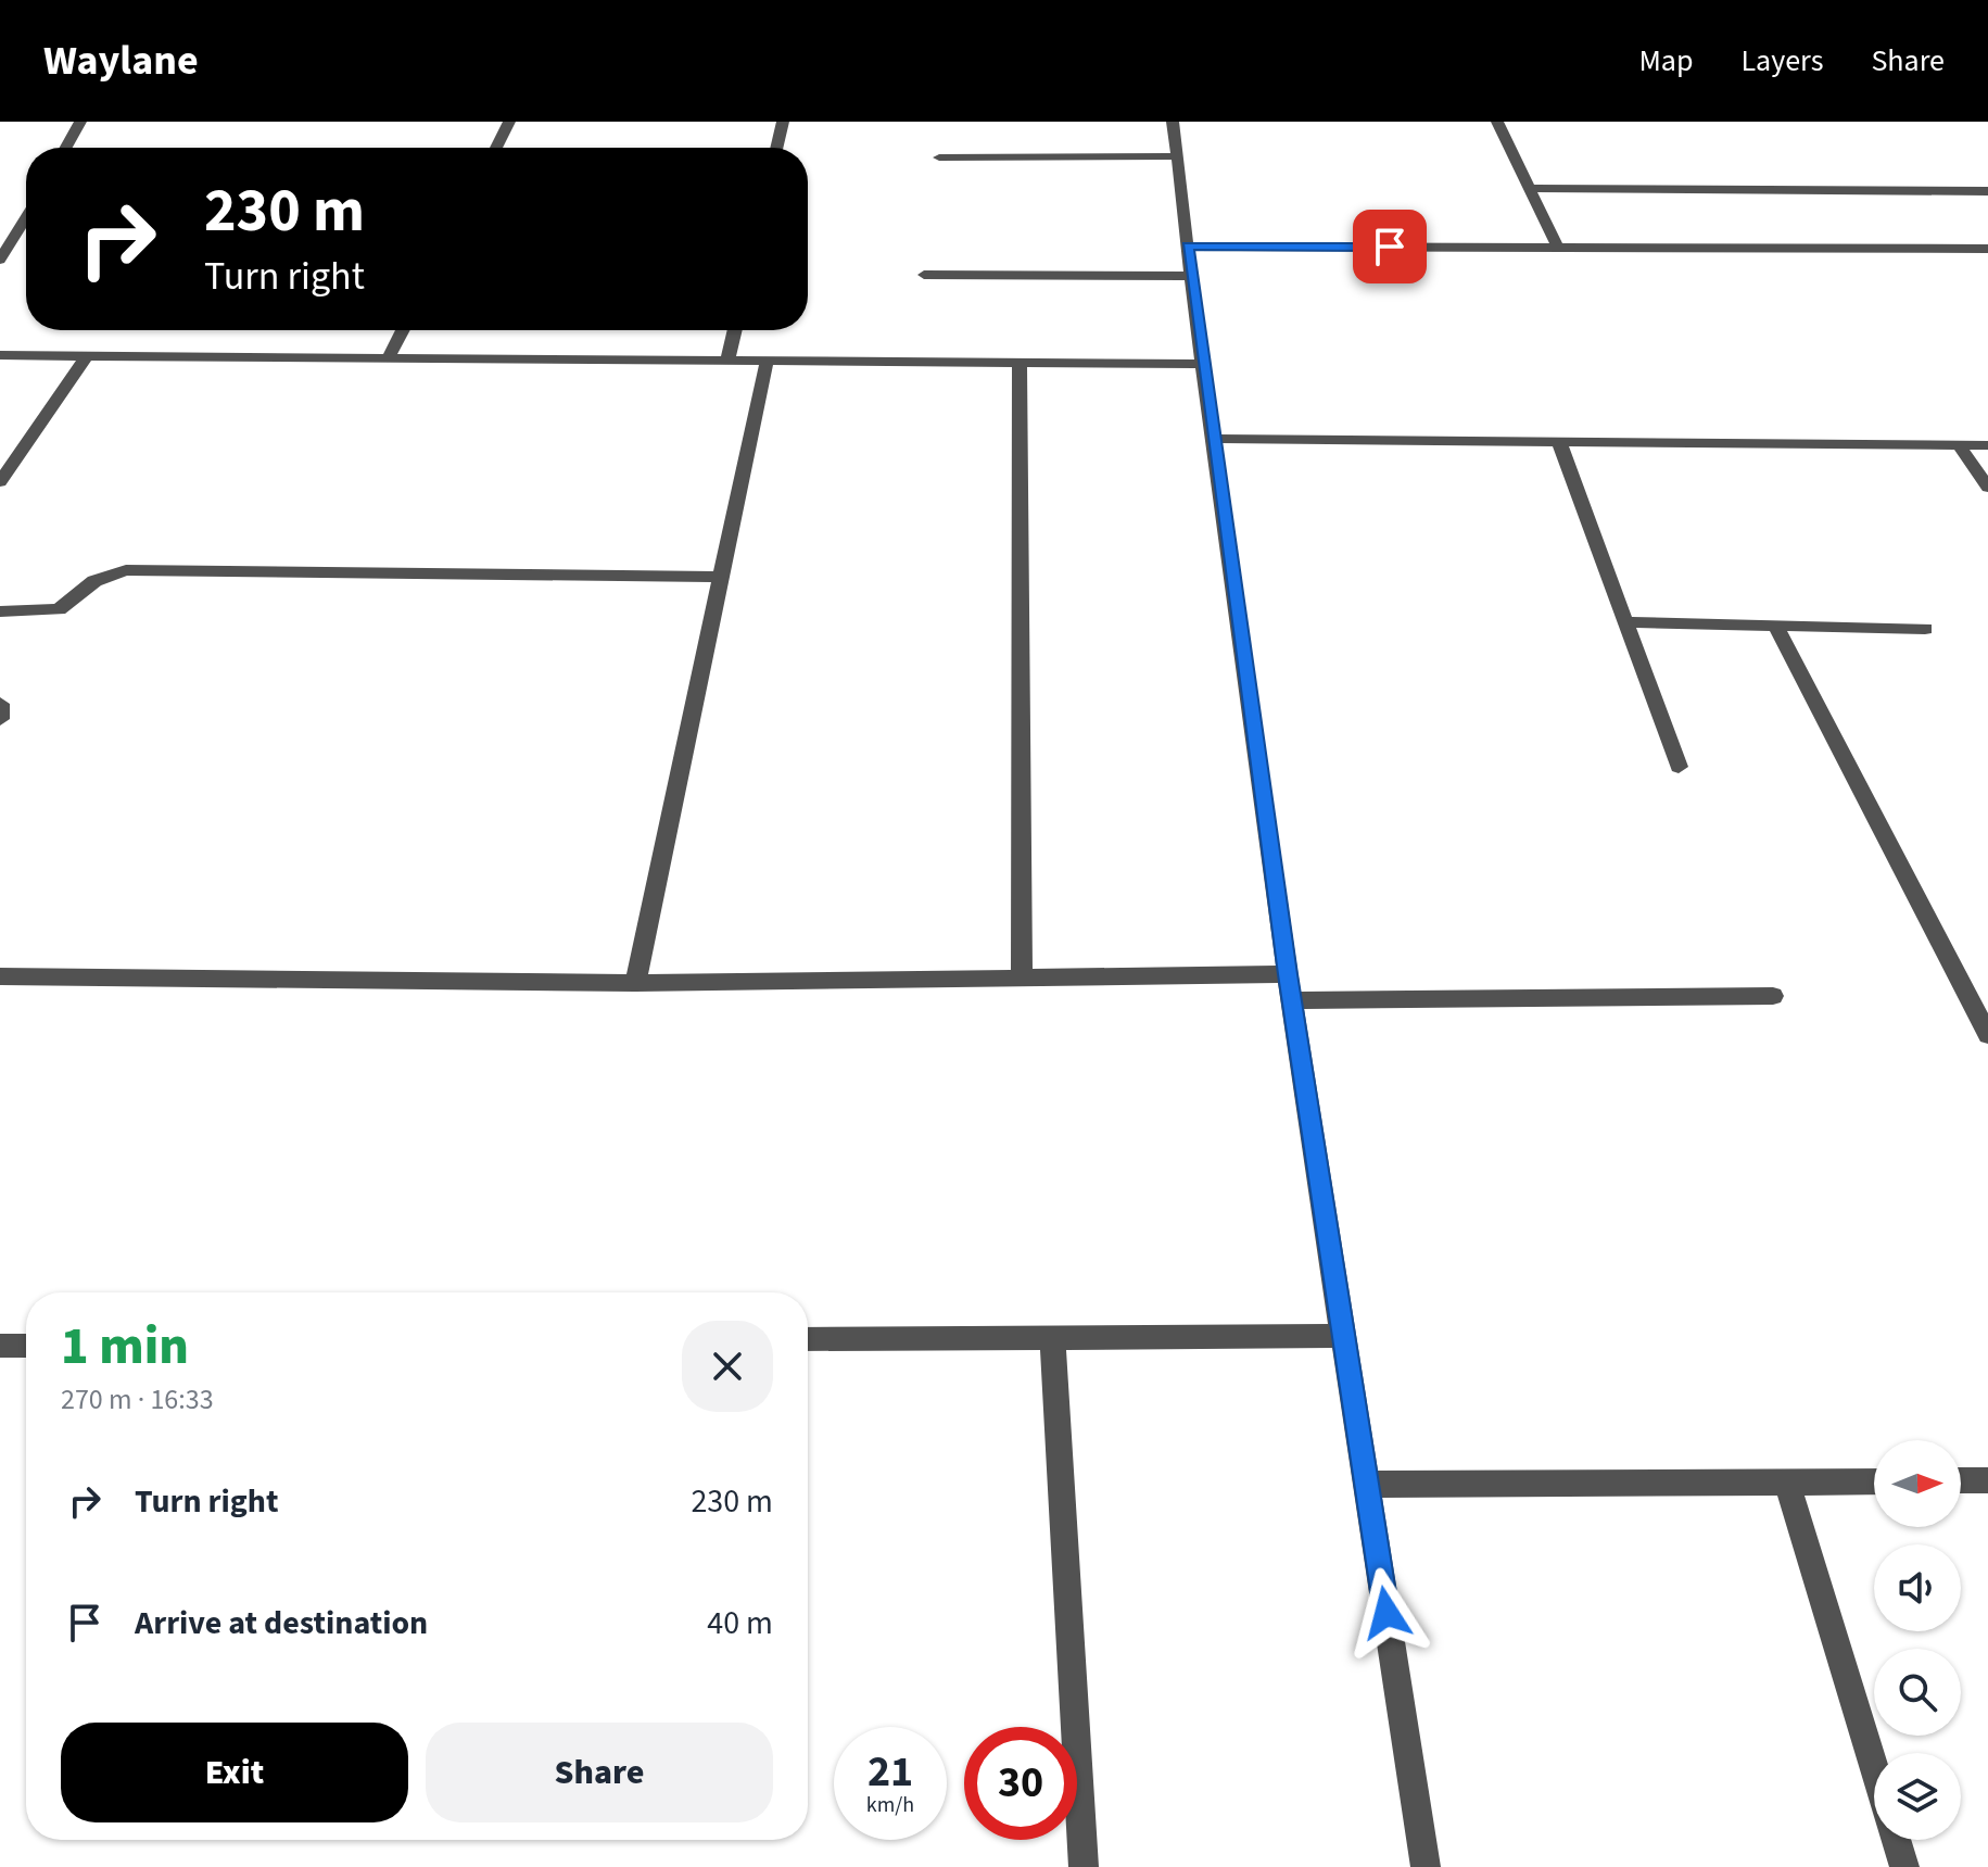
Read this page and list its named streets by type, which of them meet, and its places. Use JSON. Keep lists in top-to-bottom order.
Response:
{
  "north": "right",
  "page": {
    "header": "Waylane",
    "nav": ["Map", "Layers", "Share"],
    "turn": ["230 m", "Turn right"],
    "heading": ["1 min", "270 m · 16:33"],
    "list": [
      {
        "name": "Turn right",
        "value": "230 m"
      },
      {
        "name": "Arrive at destination",
        "value": "40 m"
      }
    ],
    "buttons": ["Exit", "Share"],
    "speed": "21 km/h",
    "limit": "30"
  }
}
